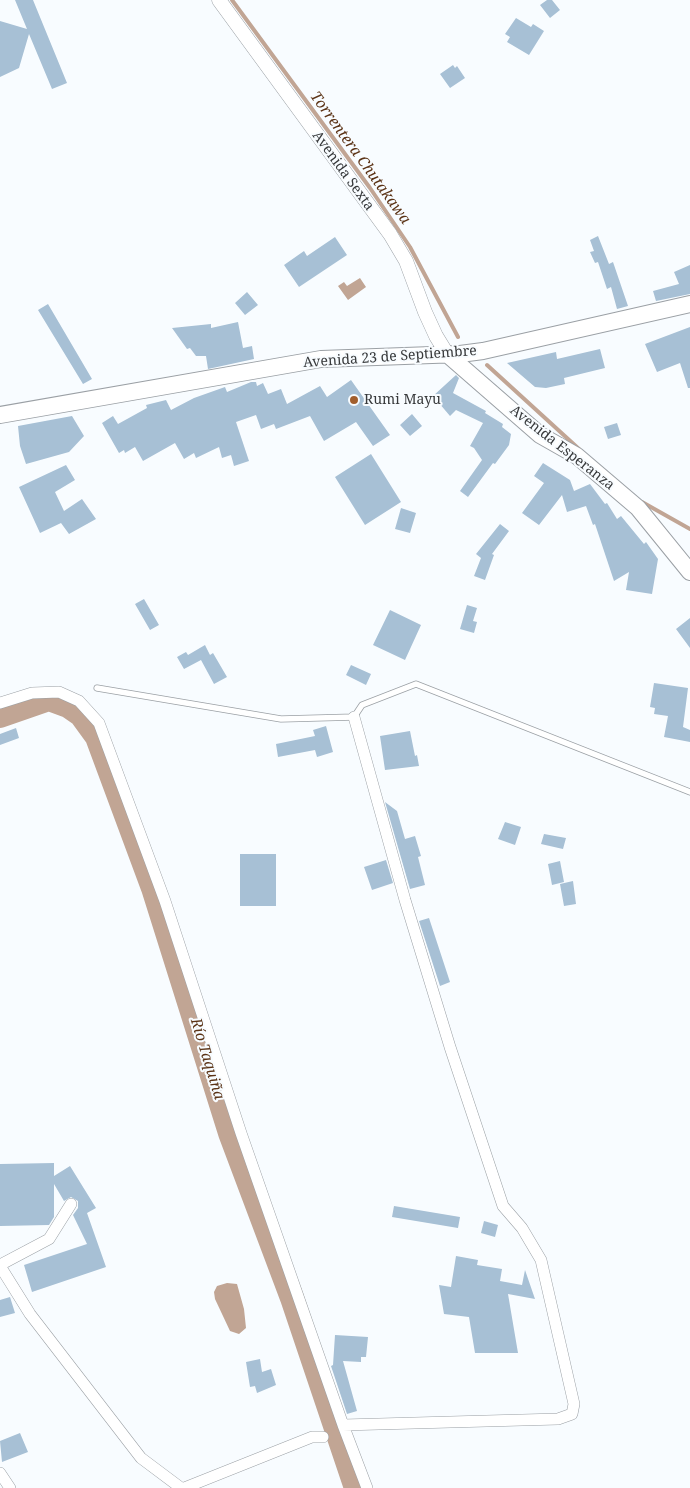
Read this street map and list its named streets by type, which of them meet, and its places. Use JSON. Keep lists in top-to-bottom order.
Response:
{
  "streets": {
    "main road": ["Avenida 23 de Septiembre", "Avenida Esperanza"],
    "street": ["Avenida Sexta"]
  },
  "crossings": [
    ["Avenida Sexta", "Avenida 23 de Septiembre"],
    ["Avenida Sexta", "Avenida Esperanza"],
    ["Avenida 23 de Septiembre", "Avenida Esperanza"]
  ],
  "water": ["Torrentera Chutakawa", "Río Taquiña"],
  "places": ["Rumi Mayu"]
}
